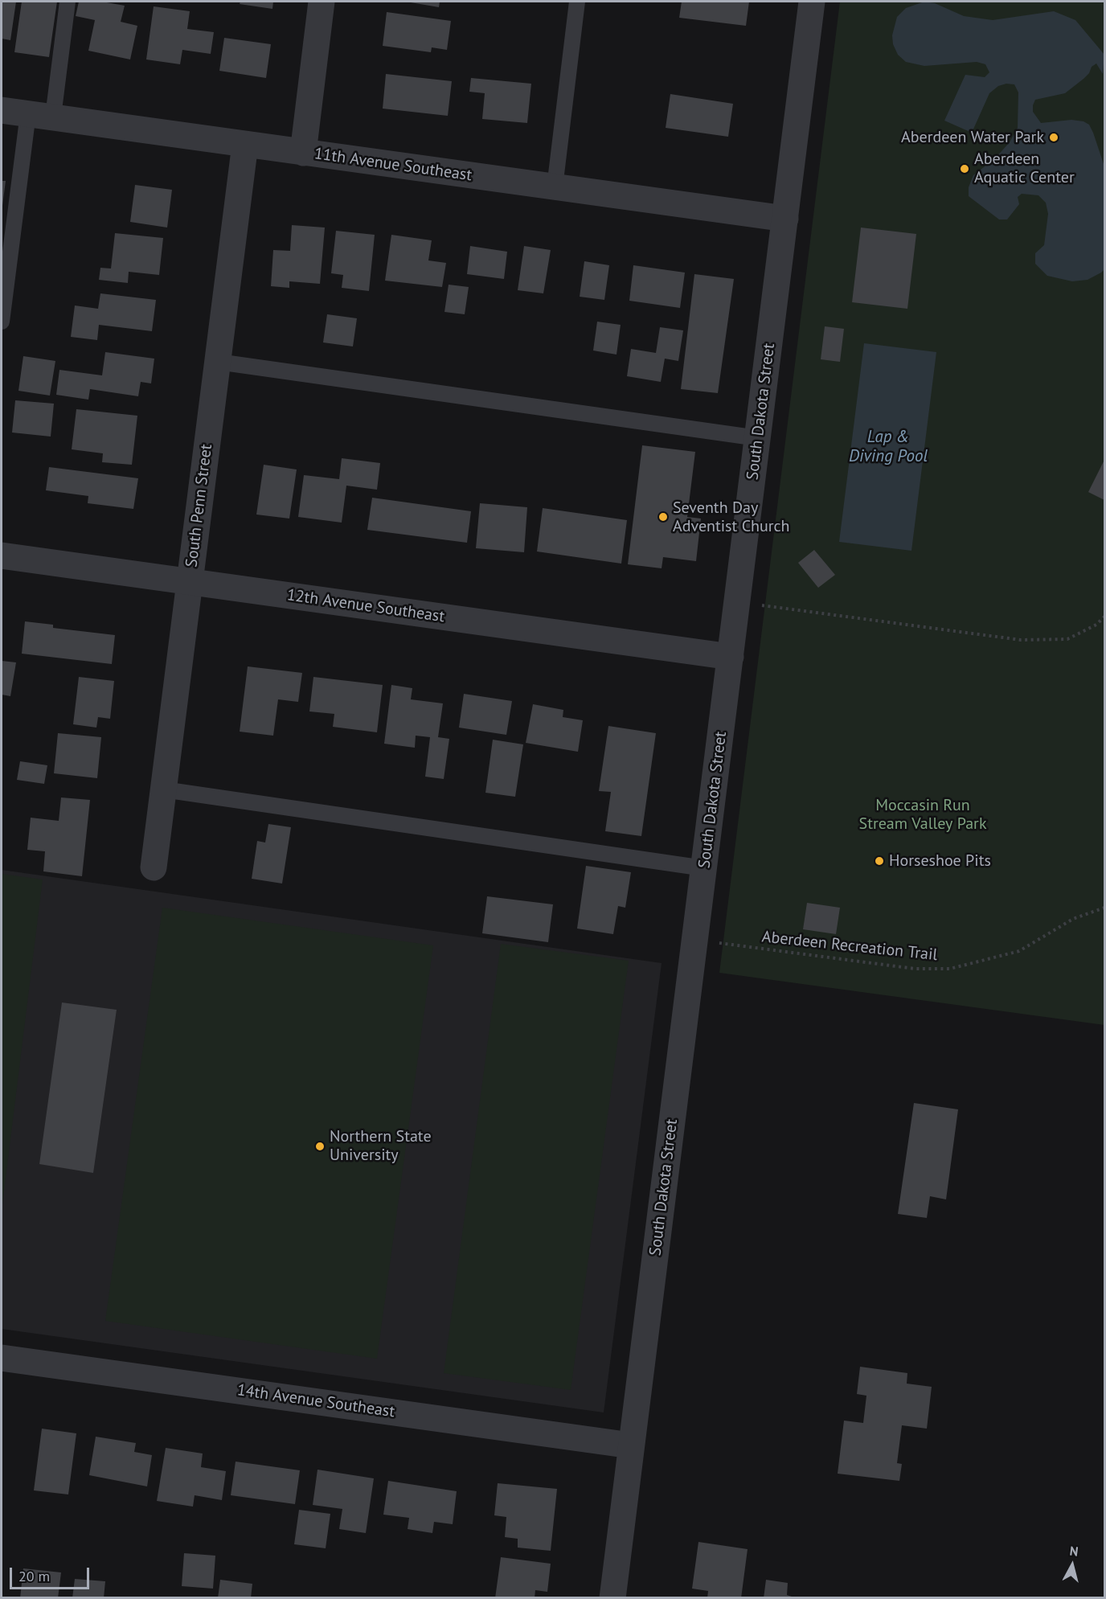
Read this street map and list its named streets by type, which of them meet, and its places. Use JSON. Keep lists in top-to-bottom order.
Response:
{
  "streets": {
    "street": [
      "11th Avenue Southeast",
      "South Dakota Street",
      "South Penn Street",
      "12th Avenue Southeast",
      "14th Avenue Southeast"
    ],
    "path": ["Aberdeen Recreation Trail"]
  },
  "crossings": [
    ["11th Avenue Southeast", "South Dakota Street"],
    ["11th Avenue Southeast", "South Penn Street"],
    ["South Dakota Street", "12th Avenue Southeast"],
    ["South Dakota Street", "14th Avenue Southeast"],
    ["South Penn Street", "12th Avenue Southeast"]
  ],
  "water": ["Lap & Diving Pool"],
  "parks": ["Moccasin Run Stream Valley Park"],
  "places": [
    "Aberdeen Water Park",
    "Aberdeen Aquatic Center",
    "Seventh Day Adventist Church",
    "Horseshoe Pits",
    "Northern State University"
  ],
  "scale_bar": "20 m",
  "north": "top"
}
